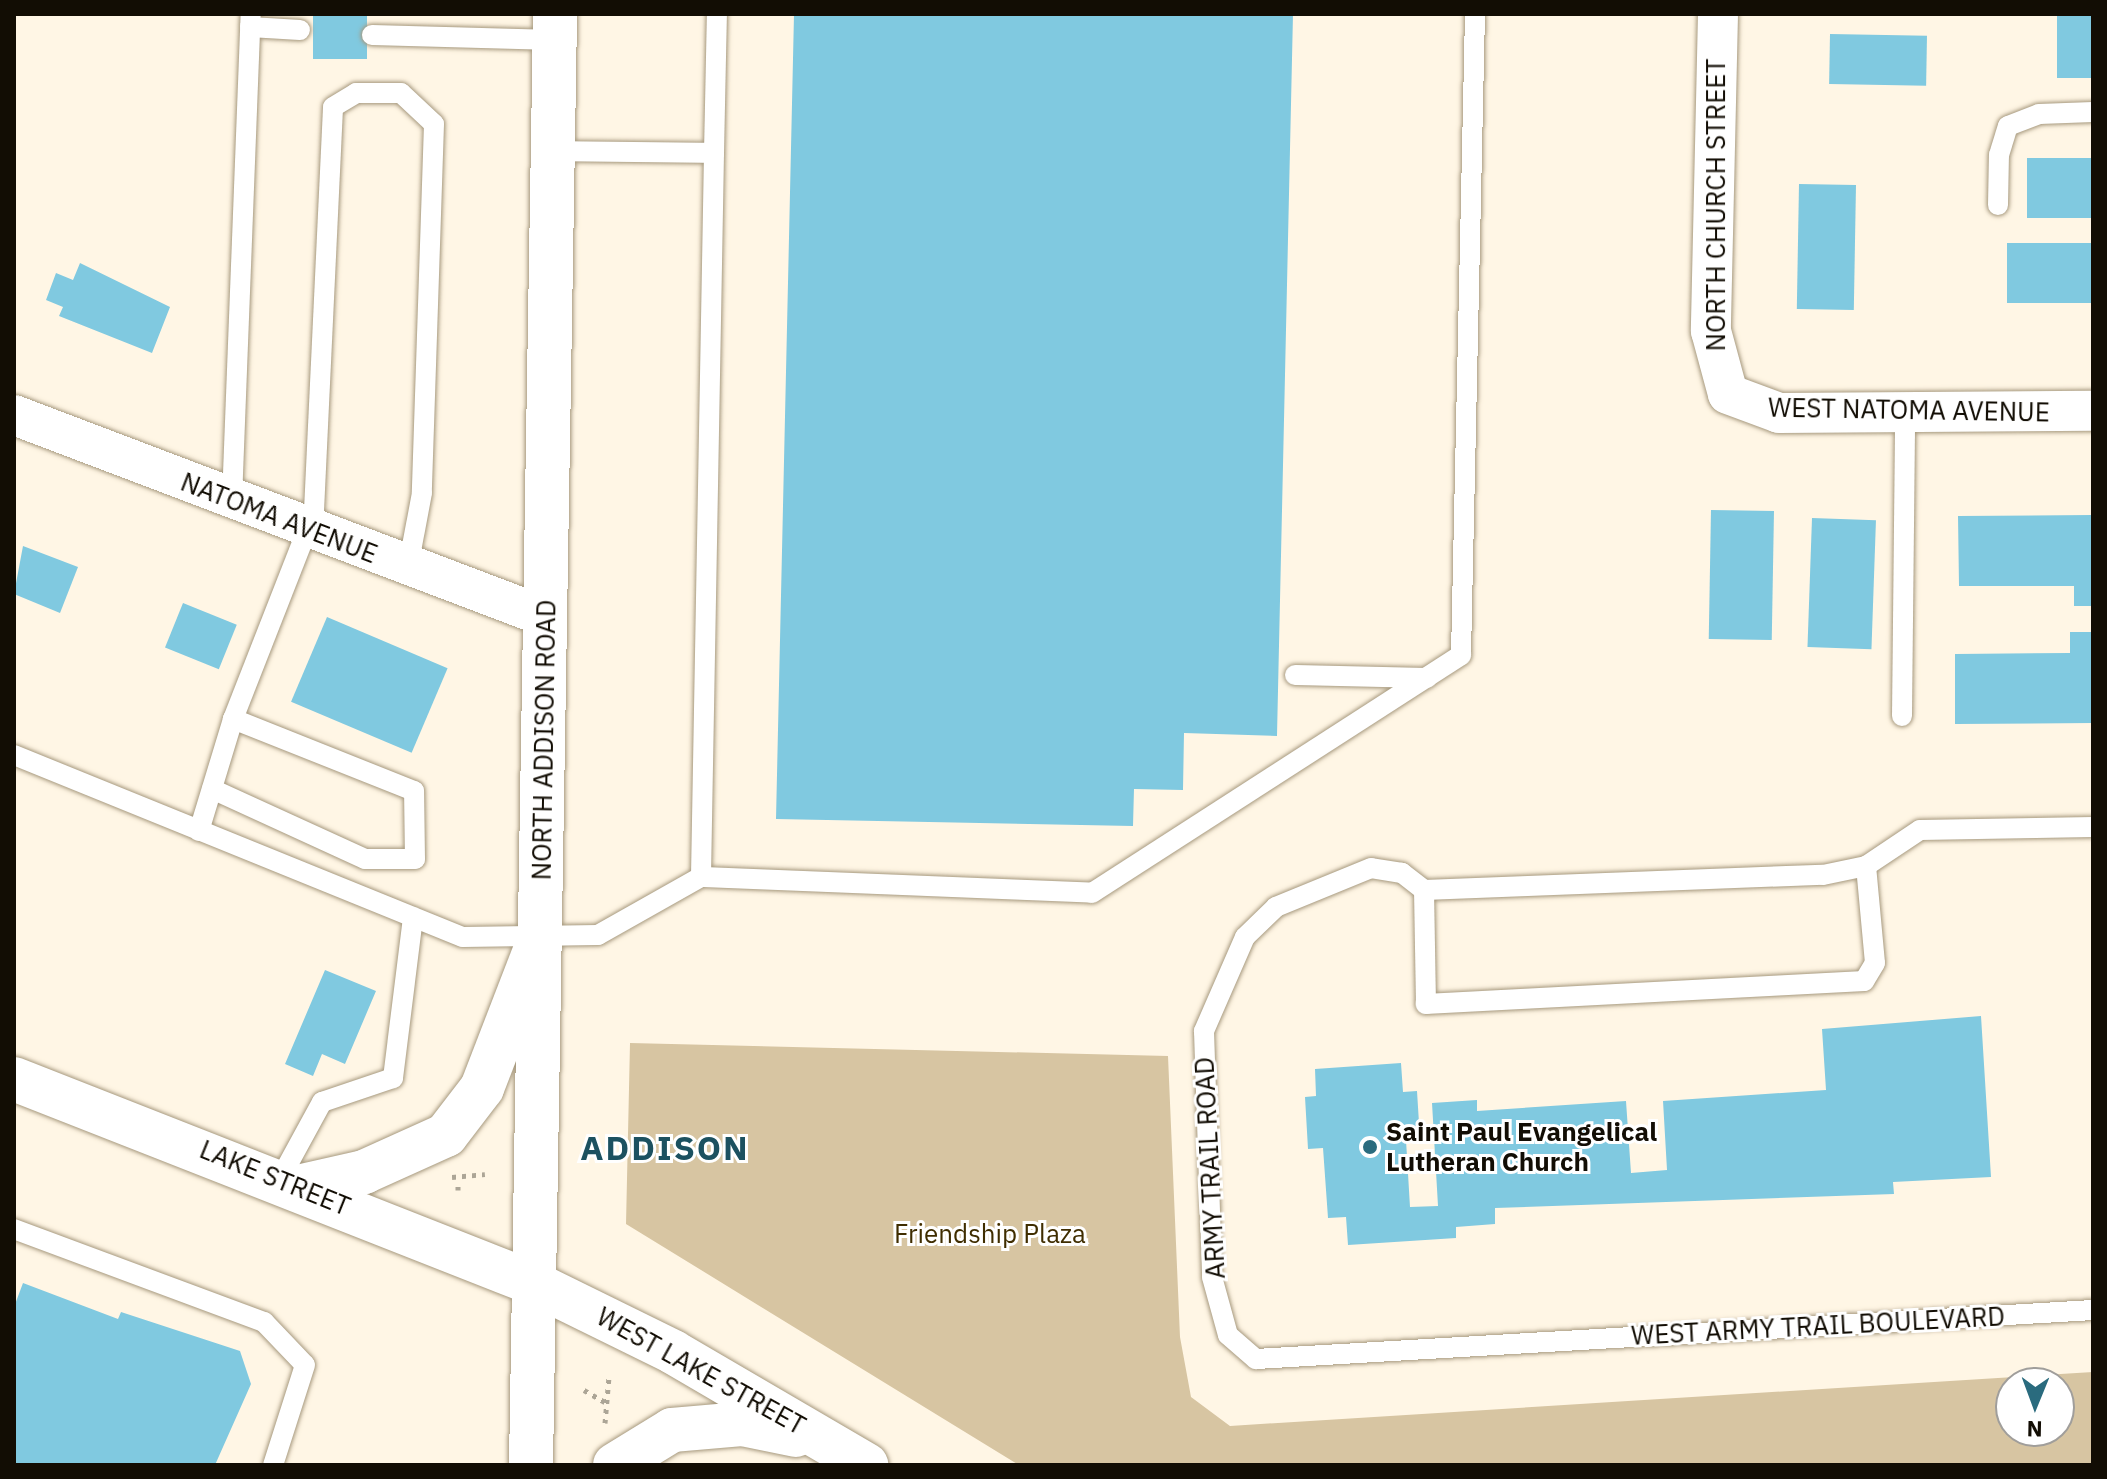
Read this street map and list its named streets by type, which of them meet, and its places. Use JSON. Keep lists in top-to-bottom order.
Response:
{
  "streets": {
    "main road": ["NORTH ADDISON ROAD", "LAKE STREET", "WEST LAKE STREET"],
    "street": ["NORTH CHURCH STREET", "WEST NATOMA AVENUE", "NATOMA AVENUE"],
    "lane": ["ARMY TRAIL ROAD", "WEST ARMY TRAIL BOULEVARD"]
  },
  "crossings": [
    ["NORTH CHURCH STREET", "WEST NATOMA AVENUE"],
    ["NATOMA AVENUE", "NORTH ADDISON ROAD"],
    ["NORTH ADDISON ROAD", "LAKE STREET"],
    ["NORTH ADDISON ROAD", "WEST LAKE STREET"],
    ["ARMY TRAIL ROAD", "WEST ARMY TRAIL BOULEVARD"],
    ["LAKE STREET", "WEST LAKE STREET"]
  ],
  "districts": ["ADDISON"],
  "parks": ["Friendship Plaza"],
  "places": ["Saint Paul Evangelical Lutheran Church"],
  "north": "bottom"
}
